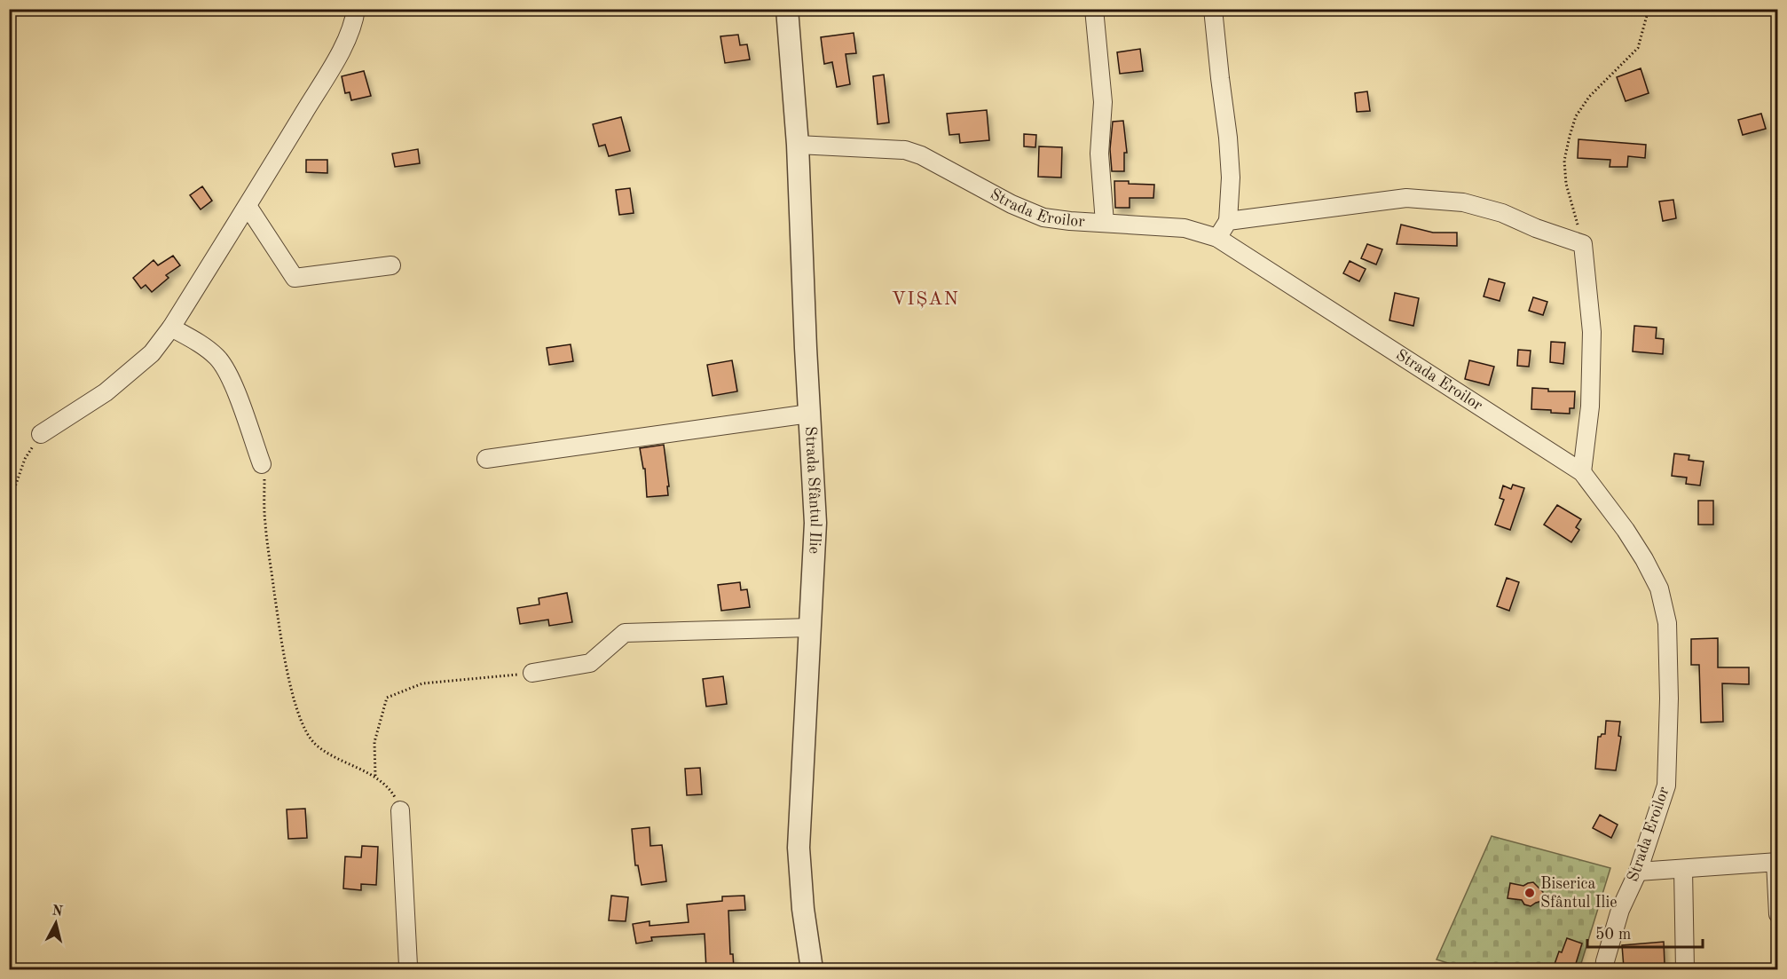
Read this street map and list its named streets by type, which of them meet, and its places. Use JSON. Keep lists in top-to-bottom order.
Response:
{
  "streets": {
    "street": ["Strada Eroilor", "Strada Sfântul Ilie"]
  },
  "crossings": [
    ["Strada Eroilor", "Strada Sfântul Ilie"]
  ],
  "districts": ["VIȘAN"],
  "places": ["Biserica Sfântul Ilie"],
  "scale_bar": "50 m",
  "north": "top"
}
